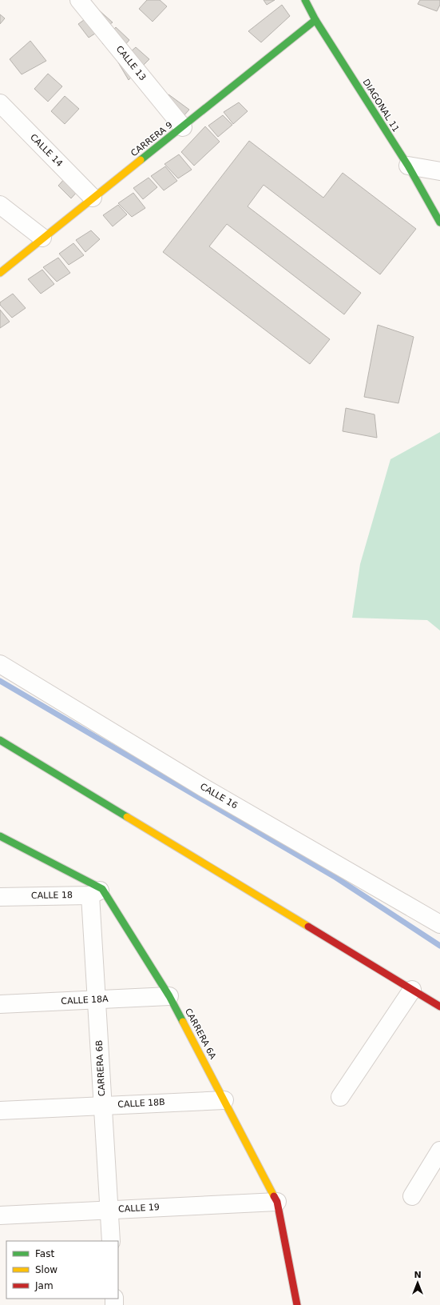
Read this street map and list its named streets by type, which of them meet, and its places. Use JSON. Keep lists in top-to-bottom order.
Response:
{
  "streets": {
    "street": [
      "CALLE 13",
      "DIAGONAL 11",
      "CARRERA 9",
      "CALLE 14",
      "CALLE 16",
      "CALLE 18",
      "CALLE 18A",
      "CARRERA 6A",
      "CARRERA 6B",
      "CALLE 18B",
      "CALLE 19"
    ]
  },
  "crossings": [
    ["CALLE 13", "CARRERA 9"],
    ["DIAGONAL 11", "CARRERA 9"],
    ["CARRERA 9", "CALLE 14"],
    ["CALLE 18", "CARRERA 6A"],
    ["CALLE 18", "CARRERA 6B"],
    ["CALLE 18A", "CARRERA 6A"],
    ["CALLE 18A", "CARRERA 6B"],
    ["CARRERA 6A", "CARRERA 6B"],
    ["CARRERA 6A", "CALLE 18B"],
    ["CARRERA 6A", "CALLE 19"],
    ["CARRERA 6B", "CALLE 18B"],
    ["CARRERA 6B", "CALLE 19"]
  ],
  "legend": ["Fast", "Slow", "Jam"],
  "north": "top"
}
